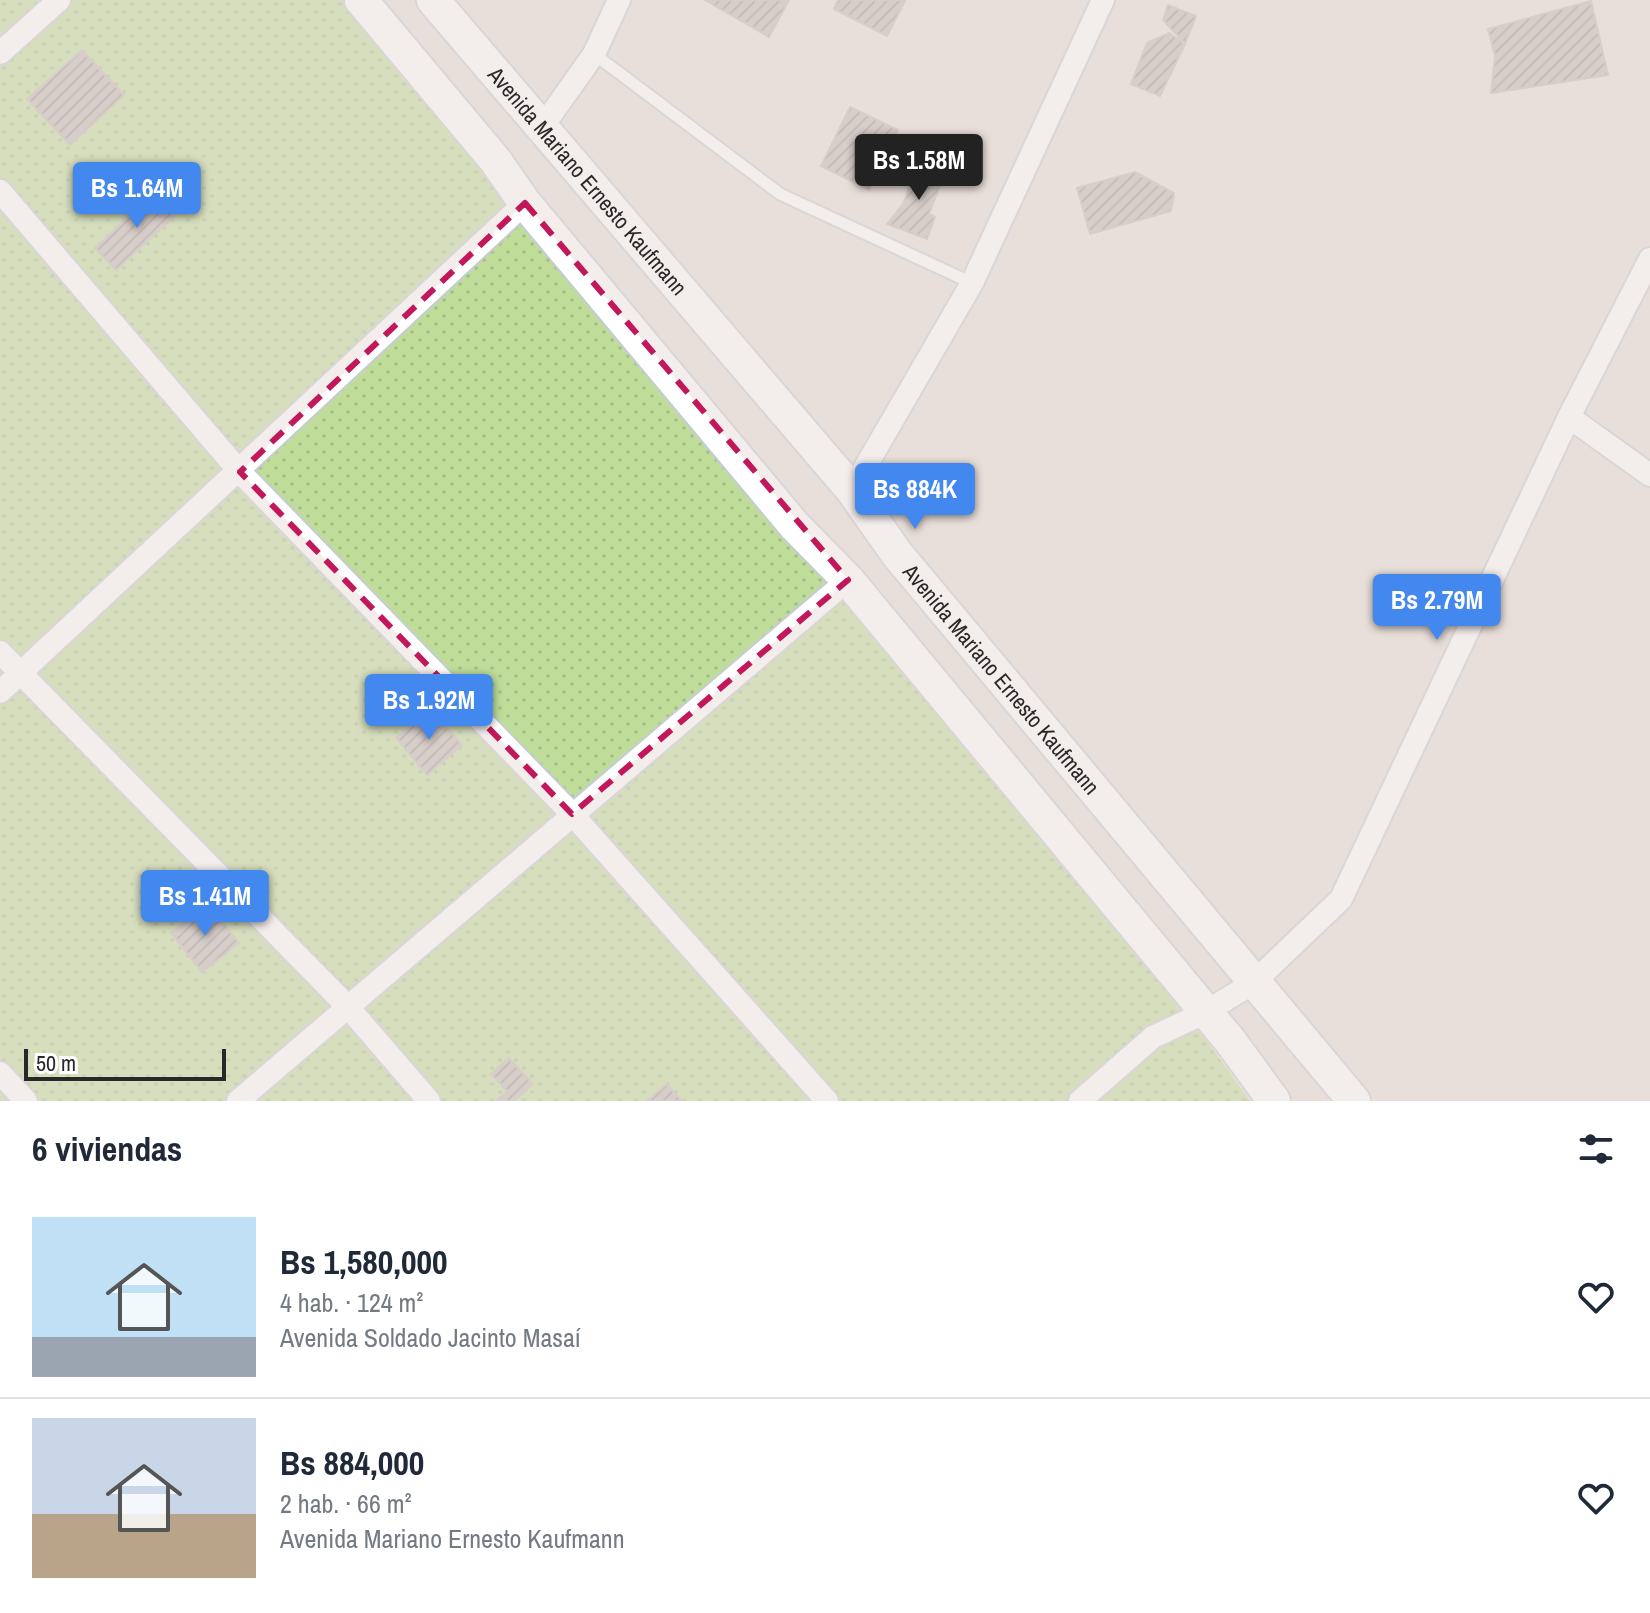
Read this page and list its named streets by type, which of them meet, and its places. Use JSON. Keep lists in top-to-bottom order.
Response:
{
  "streets": {
    "main road": ["Avenida Mariano Ernesto Kaufmann"]
  },
  "scale_bar": "50 m",
  "page": {
    "price": [
      "Bs 1.58M",
      "Bs 1.64M",
      "Bs 884K",
      "Bs 2.79M",
      "Bs 1.92M",
      "Bs 1.41M"
    ],
    "scale": "50 m",
    "heading": "6 viviendas",
    "list": [
      {
        "name": "Bs 1,580,000",
        "note": "4 hab. · 124 m² · Avenida Soldado Jacinto Masaí"
      },
      {
        "name": "Bs 884,000",
        "note": "2 hab. · 66 m² · Avenida Mariano Ernesto Kaufmann"
      }
    ]
  }
}
